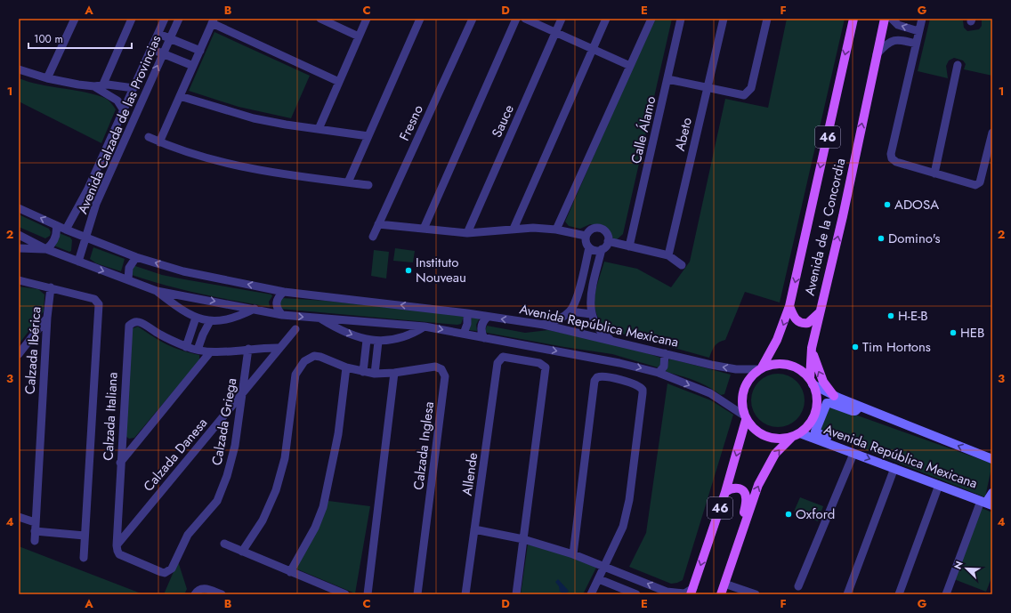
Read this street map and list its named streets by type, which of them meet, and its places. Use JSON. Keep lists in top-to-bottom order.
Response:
{
  "streets": {
    "main road": ["46", "Avenida de la Concordia", "Avenida República Mexicana"],
    "street": [
      "Sauce",
      "Fresno",
      "Avenida Calzada de las Provincias",
      "Calle Álamo",
      "Abeto",
      "Calzada Ibérica",
      "Calzada Italiana",
      "Calzada Griega",
      "Calzada Inglesa",
      "Calzada Danesa",
      "Allende"
    ]
  },
  "crossings": [
    ["Avenida Calzada de las Provincias", "Avenida República Mexicana"],
    ["46", "Avenida de la Concordia"],
    ["46", "Avenida República Mexicana"],
    ["Avenida de la Concordia", "Avenida República Mexicana"],
    ["Calzada Italiana", "Calzada Griega"],
    ["Calzada Italiana", "Calzada Danesa"],
    ["Calzada Griega", "Calzada Danesa"]
  ],
  "places": [
    "ADOSA",
    "Domino's",
    "Instituto Nouveau",
    "H-E-B",
    "HEB",
    "Tim Hortons",
    "Oxford"
  ],
  "scale_bar": "100 m",
  "north": "top left",
  "grid": {
    "columns": [
      "A",
      "B",
      "C",
      "D",
      "E",
      "F",
      "G"
    ],
    "rows": [
      "1",
      "2",
      "3",
      "4"
    ]
  }
}
